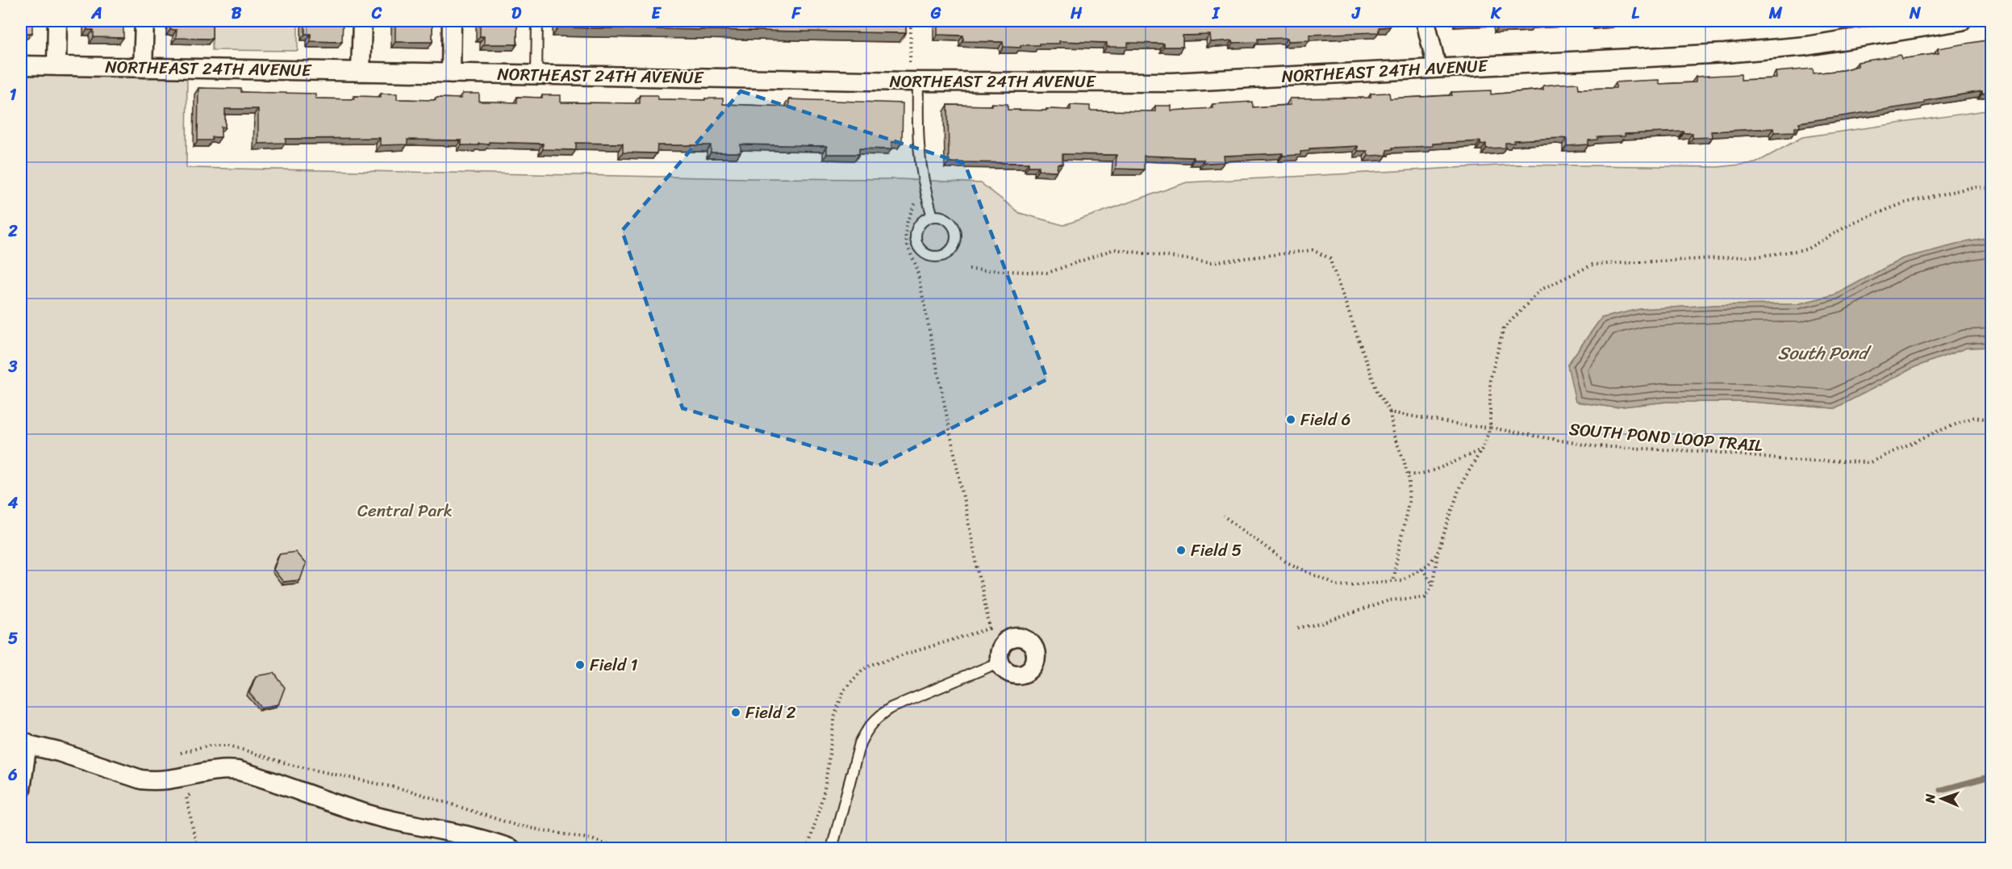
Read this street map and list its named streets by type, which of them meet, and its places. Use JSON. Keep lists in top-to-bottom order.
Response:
{
  "streets": {
    "street": ["NORTHEAST 24TH AVENUE"],
    "path": ["SOUTH POND LOOP TRAIL"]
  },
  "water": ["South Pond"],
  "parks": ["Central Park"],
  "places": [
    "Field 6",
    "Field 5",
    "Field 1",
    "Field 2"
  ],
  "north": "left",
  "grid": {
    "columns": [
      "A",
      "B",
      "C",
      "D",
      "E",
      "F",
      "G",
      "H",
      "I",
      "J",
      "K",
      "L",
      "M",
      "N"
    ],
    "rows": [
      "1",
      "2",
      "3",
      "4",
      "5",
      "6"
    ]
  }
}
